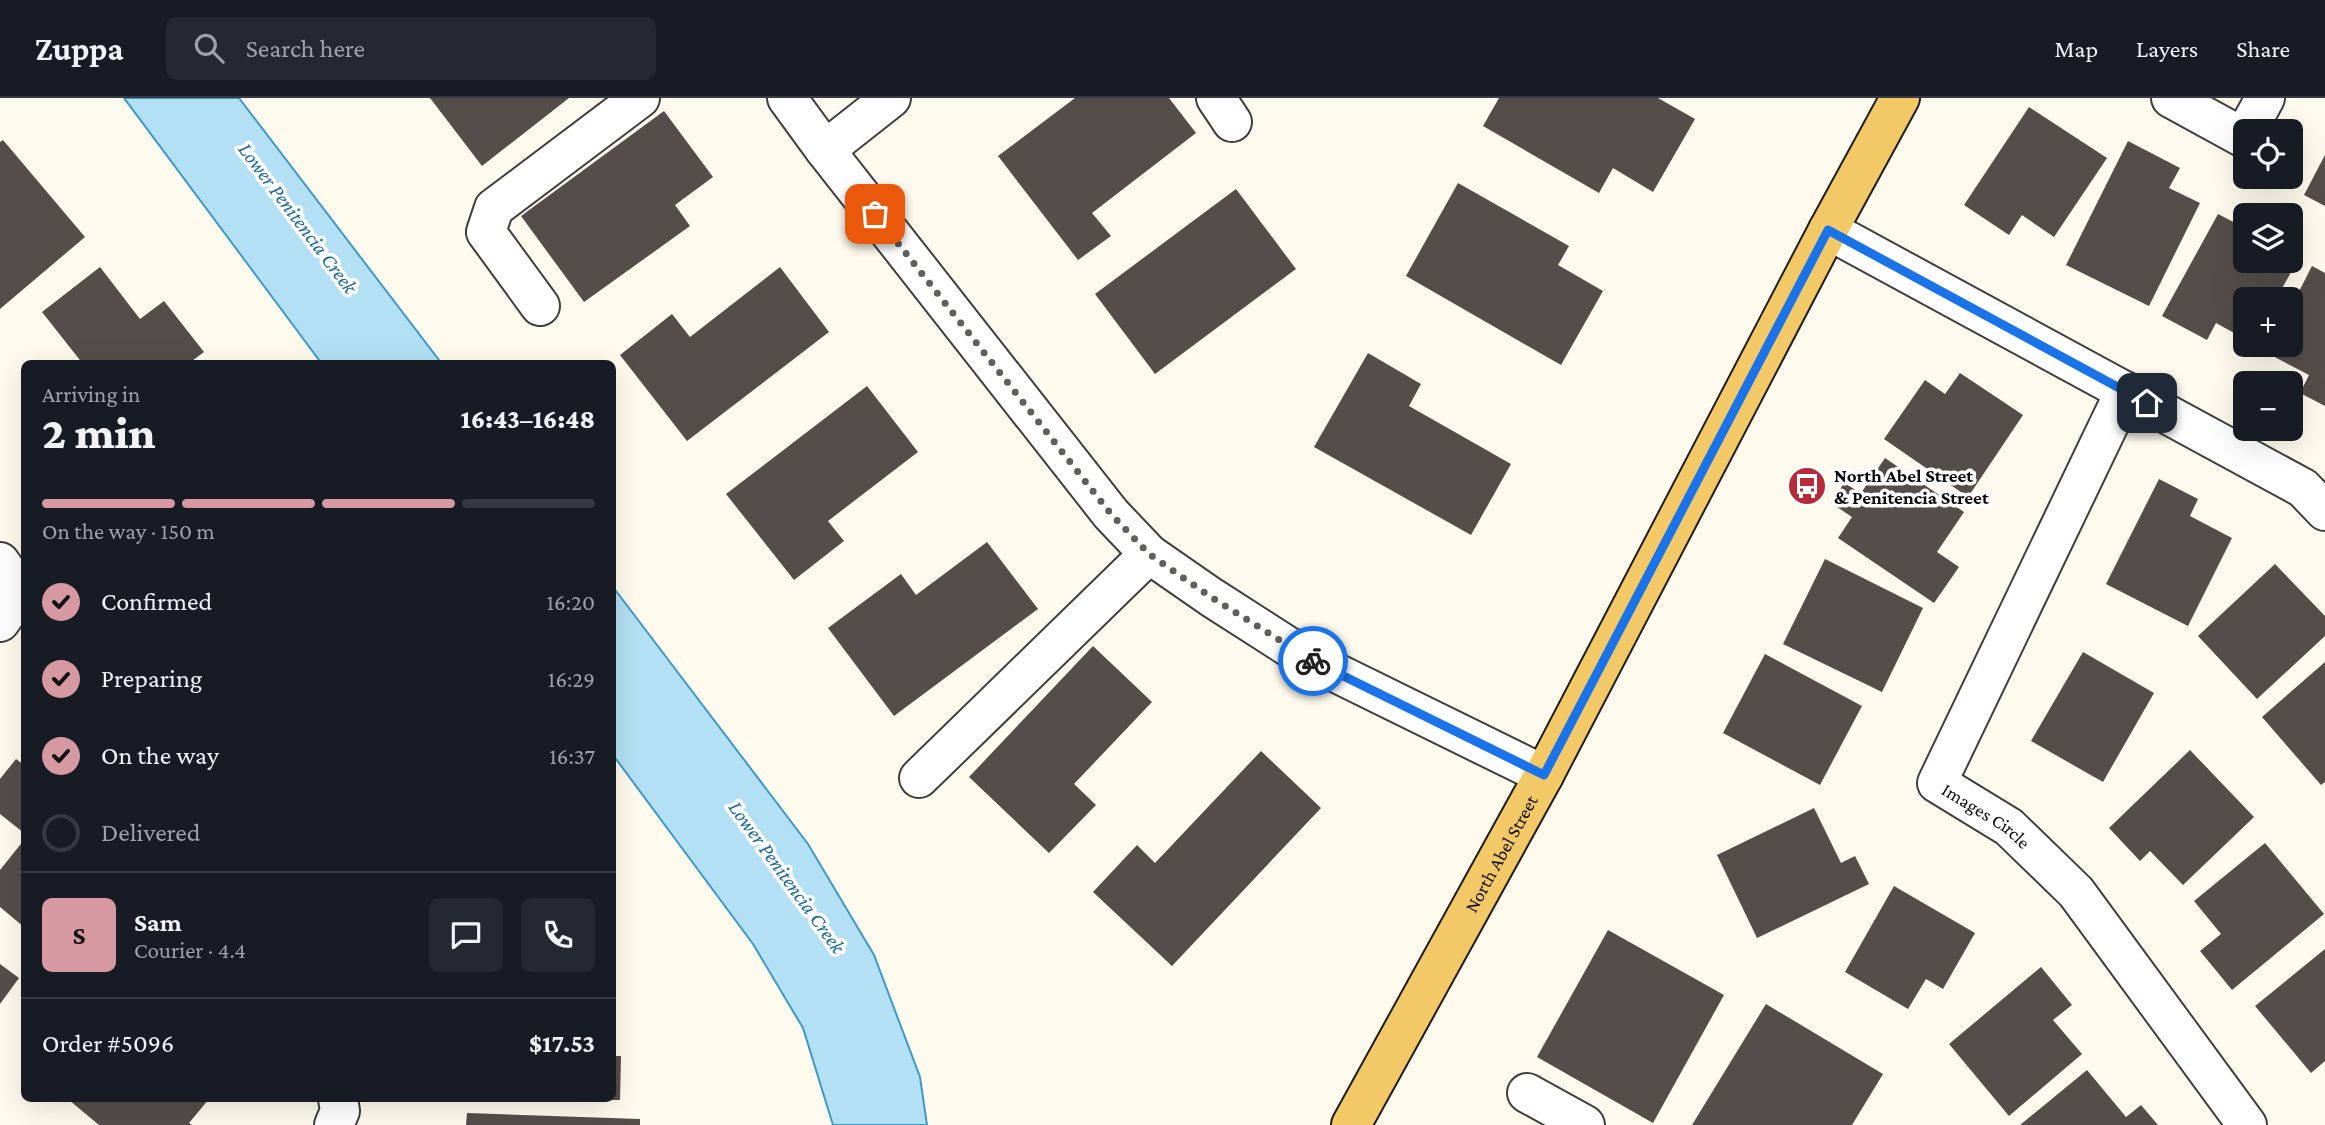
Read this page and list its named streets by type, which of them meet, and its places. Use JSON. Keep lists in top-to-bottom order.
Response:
{
  "streets": {
    "main road": ["North Abel Street"],
    "street": ["Images Circle"]
  },
  "water": ["Lower Penitencia Creek"],
  "places": {
    "bus stop": ["North Abel Street & Penitencia Street"]
  },
  "page": {
    "header": "Zuppa",
    "search": "Search here",
    "nav": ["Map", "Layers", "Share"],
    "map_buttons": ["+", "−"],
    "heading": ["2 min", "Arriving in", "16:43–16:48"],
    "panel": [
      "Sam",
      "Courier · 4.4",
      "Order #5096",
      "$17.53"
    ],
    "bar": "On the way · 150 m",
    "list": [
      ["Confirmed", "16:20"],
      ["Preparing", "16:29"],
      ["On the way", "16:37"],
      "Delivered"
    ],
    "round": "S"
  }
}
